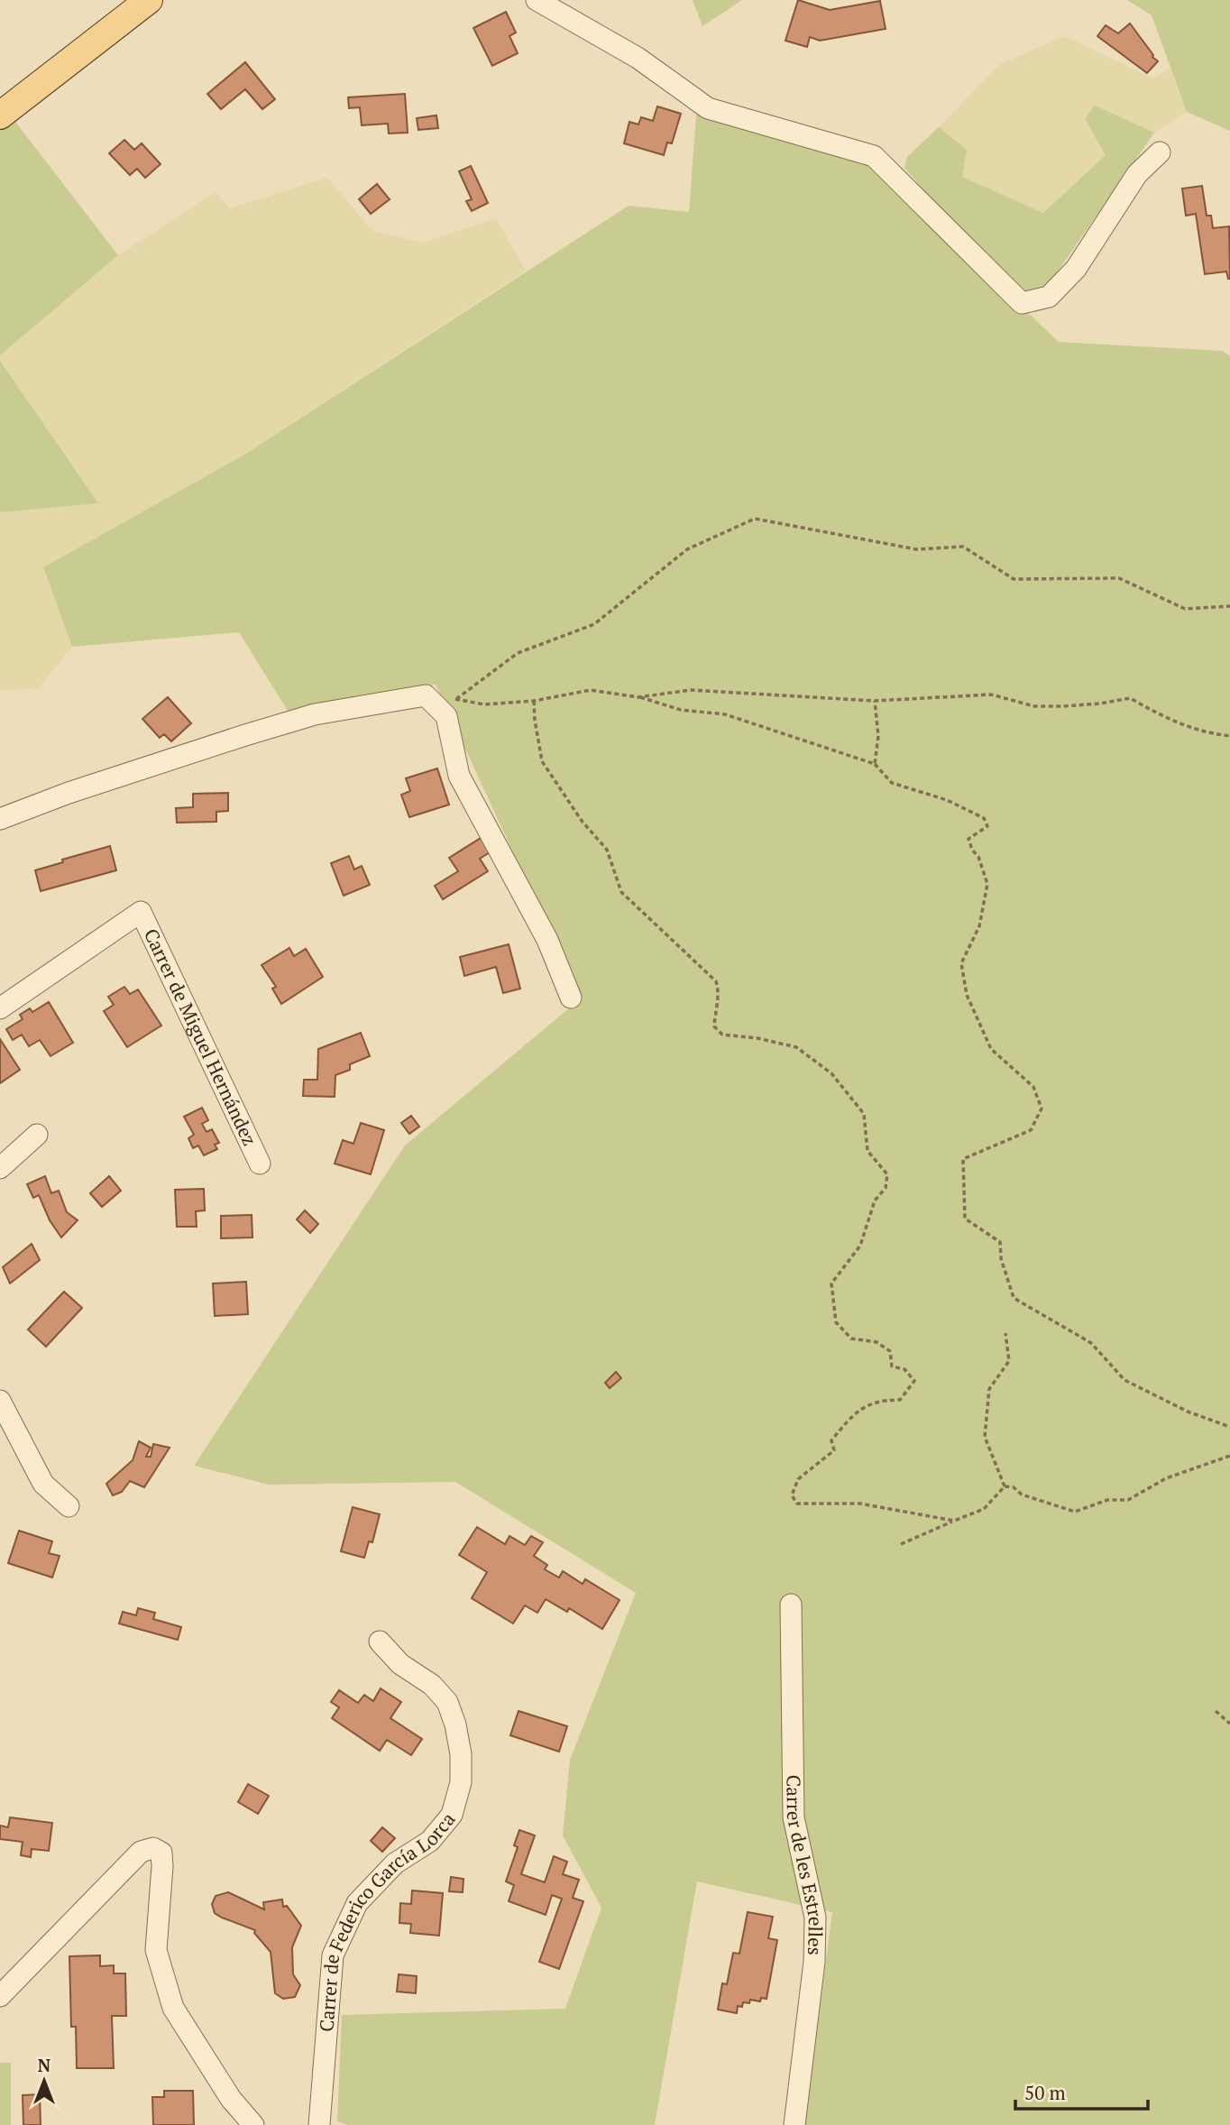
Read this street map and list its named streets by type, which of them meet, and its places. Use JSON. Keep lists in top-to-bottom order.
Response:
{
  "streets": {
    "street": ["Carrer de Miguel Hernández", "Carrer de les Estrelles", "Carrer de Federico García Lorca"]
  },
  "scale_bar": "50 m",
  "north": "top"
}
